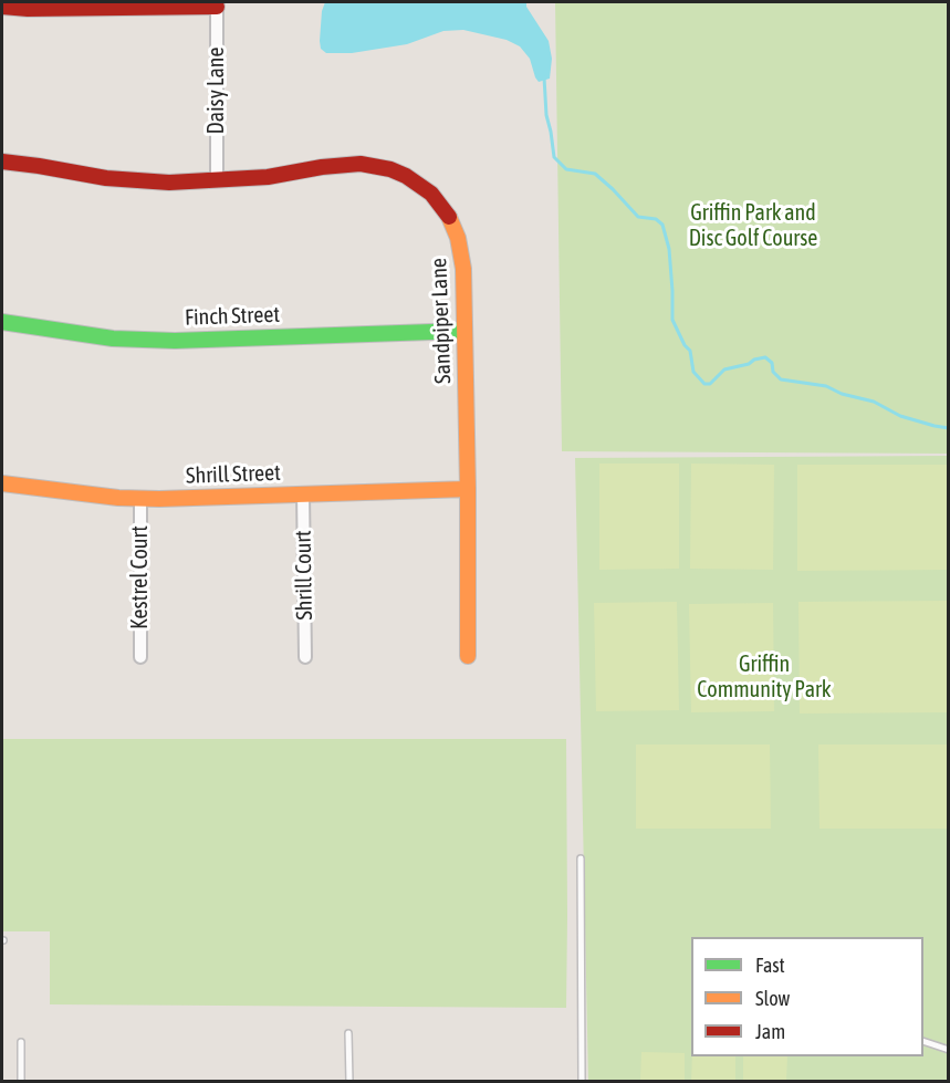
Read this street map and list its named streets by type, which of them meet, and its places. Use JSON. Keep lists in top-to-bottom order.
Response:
{
  "streets": {
    "street": [
      "Daisy Lane",
      "Finch Street",
      "Sandpiper Lane",
      "Shrill Street",
      "Shrill Court",
      "Kestrel Court"
    ]
  },
  "crossings": [
    ["Daisy Lane", "Sandpiper Lane"],
    ["Finch Street", "Sandpiper Lane"],
    ["Sandpiper Lane", "Shrill Street"],
    ["Shrill Street", "Shrill Court"],
    ["Shrill Street", "Kestrel Court"]
  ],
  "parks": ["Griffin Park and Disc Golf Course", "Griffin Community Park"],
  "legend": ["Fast", "Slow", "Jam"]
}
